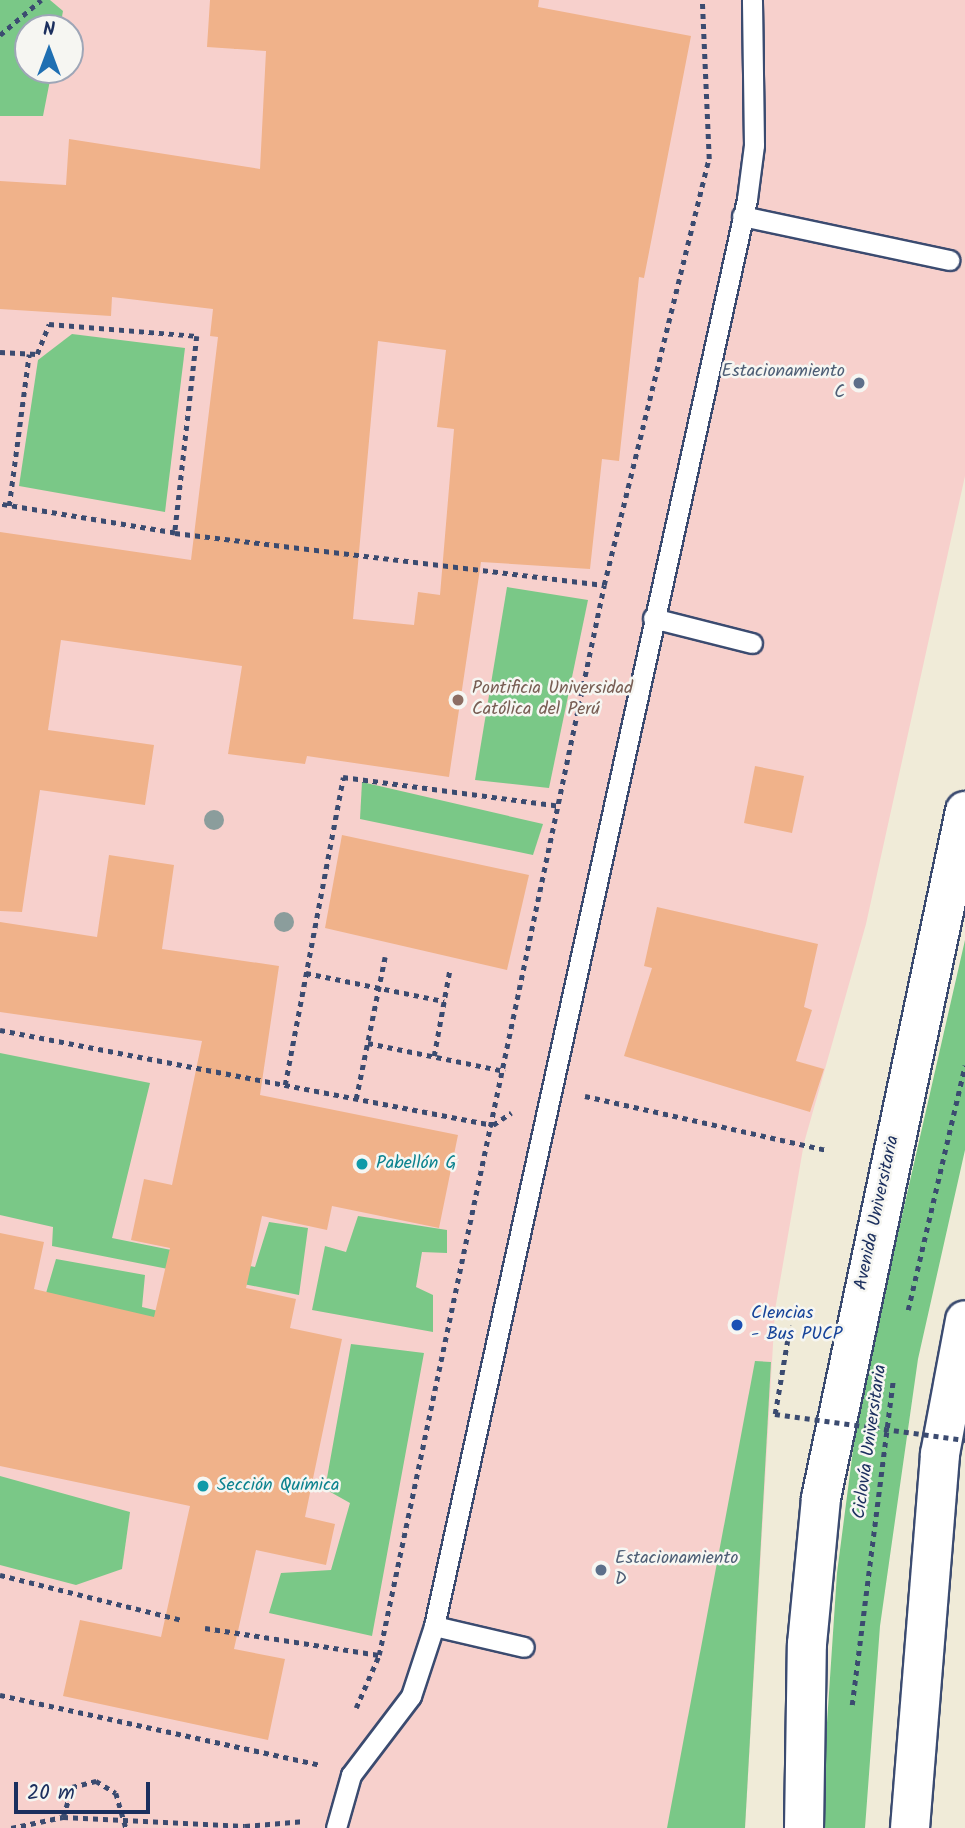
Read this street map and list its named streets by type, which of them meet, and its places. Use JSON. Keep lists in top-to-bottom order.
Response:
{
  "streets": {
    "main road": ["Avenida Universitaria"],
    "path": ["Ciclovía Universitaria"]
  },
  "places": [
    "Estacionamiento C",
    "Pontificia Universidad Católica del Perú",
    "Pabellón G",
    "CIencias - Bus PUCP",
    "Sección Química",
    "Estacionamiento D"
  ],
  "scale_bar": "20 m",
  "north": "top"
}
